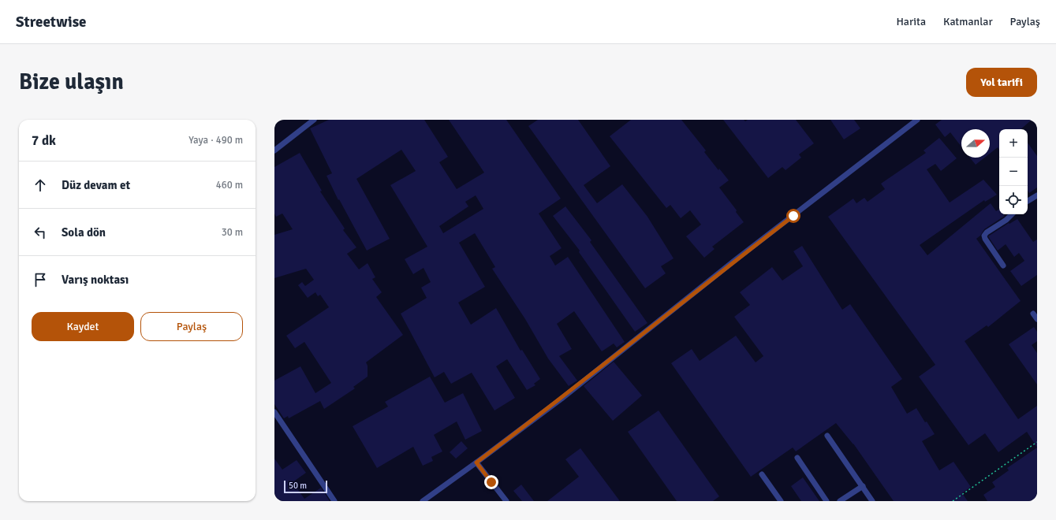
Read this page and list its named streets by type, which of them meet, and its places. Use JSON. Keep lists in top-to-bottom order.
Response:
{
  "scale_bar": "50 m",
  "north": "right",
  "page": {
    "header": "Streetwise",
    "nav": ["Harita", "Katmanlar", "Paylaş"],
    "buttons": [
      "Yol tarifi",
      ["Kaydet", "Paylaş"]
    ],
    "title": "Bize ulaşın",
    "heading": ["7 dk", "Yaya · 490 m"],
    "map_buttons": ["+", "−"],
    "list": [
      ["Düz devam et", "460 m"],
      ["Sola dön", "30 m"],
      "Varış noktası"
    ],
    "scale": "50 m"
  }
}
